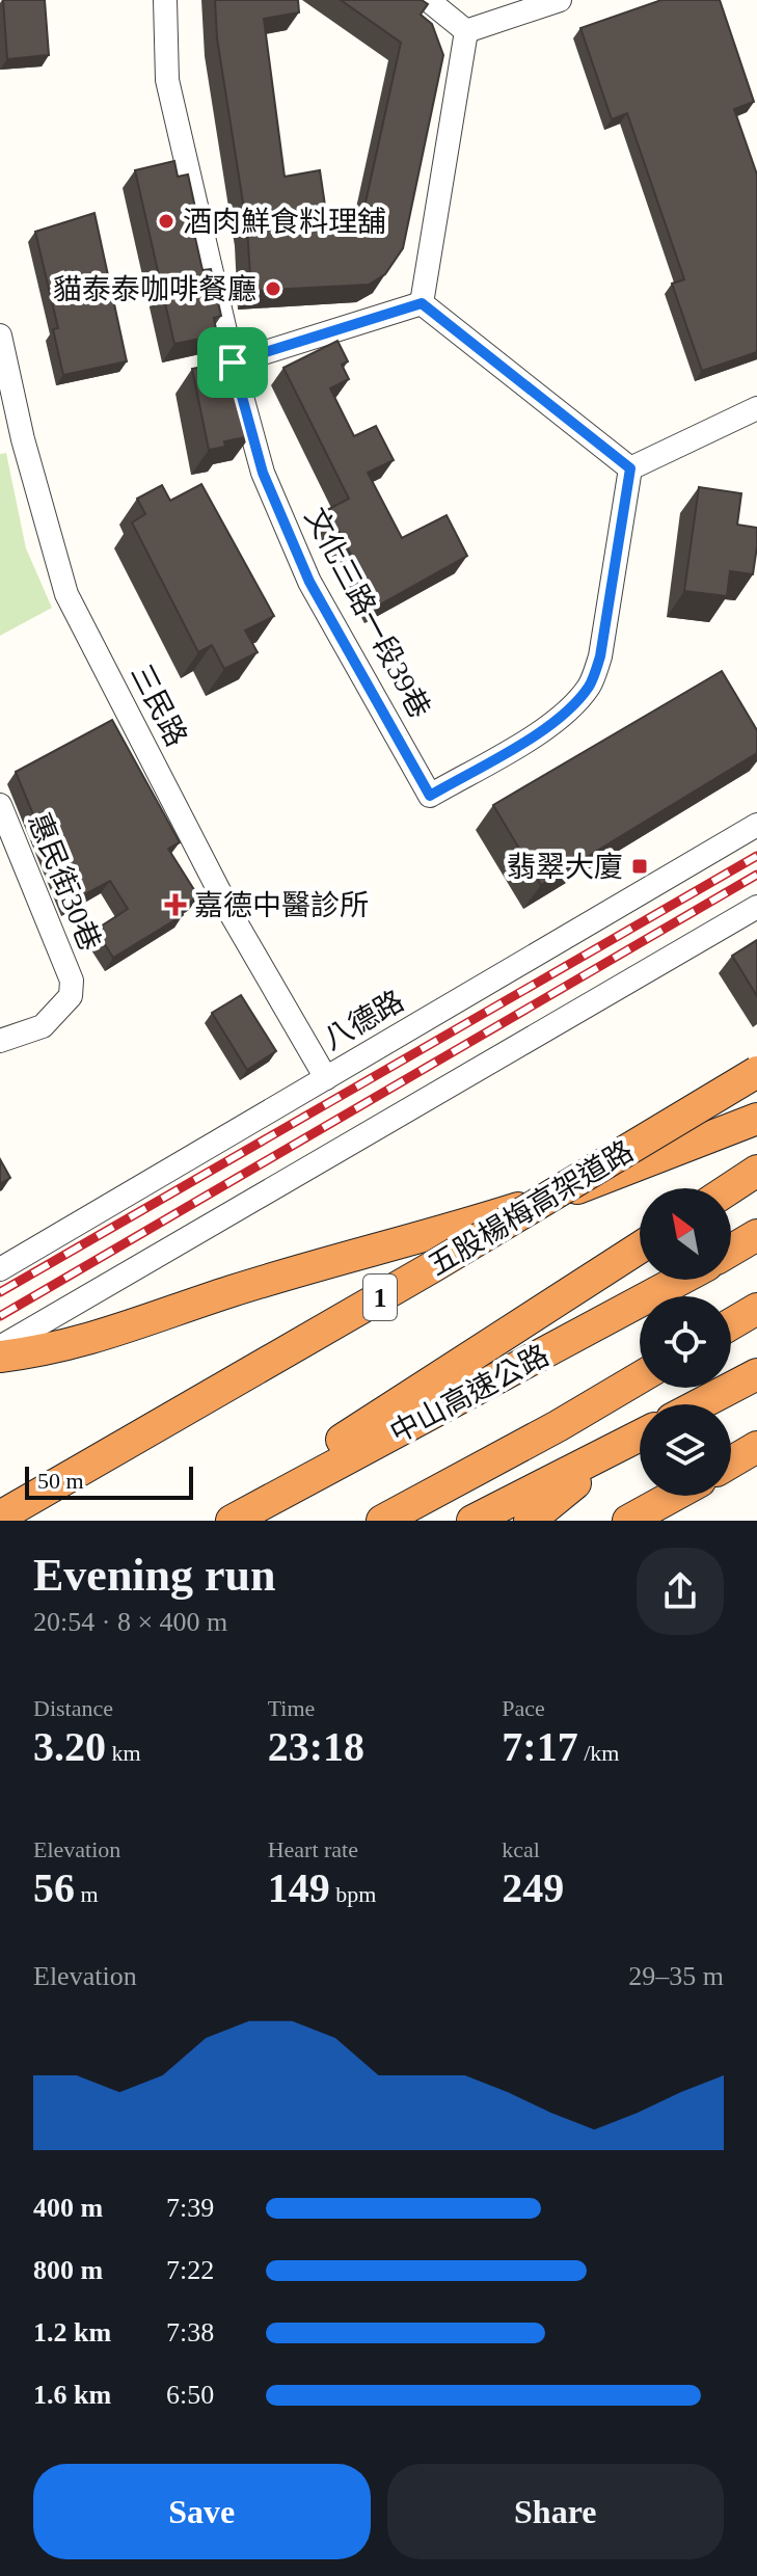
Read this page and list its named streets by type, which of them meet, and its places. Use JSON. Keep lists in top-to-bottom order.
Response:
{
  "streets": {
    "highway": ["五股楊梅高架道路", "1", "中山高速公路"],
    "street": [
      "文化三路一段39巷",
      "三民路",
      "惠民街30巷",
      "八德路"
    ]
  },
  "crossings": [
    ["三民路", "八德路"]
  ],
  "places": {
    "other": ["酒肉鮮食料理舖", "貓泰泰咖啡餐廳"],
    "transit": ["翡翠大廈"],
    "health": ["嘉德中醫診所"]
  },
  "scale_bar": "50 m",
  "north": "top left",
  "page": {
    "scale": "50 m",
    "heading": ["Evening run", "20:54 · 8 × 400 m"],
    "stats": [
      ["Distance", "3.20 km"],
      ["Time", "23:18"],
      ["Pace", "7:17 /km"],
      ["Elevation", "56 m"],
      ["Heart rate", "149 bpm"],
      ["kcal", "249"]
    ],
    "chart": ["Elevation", "29–35 m"],
    "list": [
      {
        "name": "400 m",
        "note": "7:39"
      },
      {
        "name": "800 m",
        "note": "7:22"
      },
      {
        "name": "1.2 km",
        "note": "7:38"
      },
      {
        "name": "1.6 km",
        "note": "6:50"
      }
    ],
    "buttons": ["Save", "Share"]
  }
}
